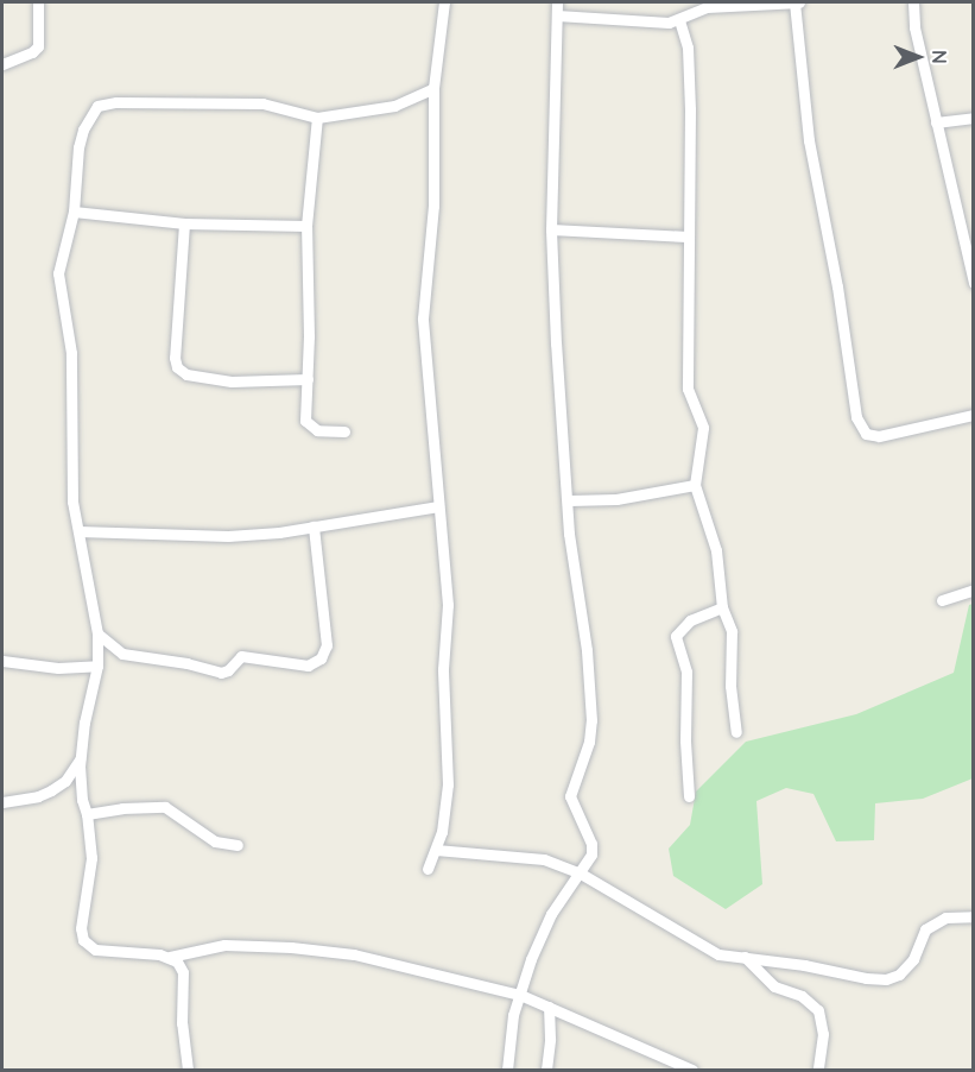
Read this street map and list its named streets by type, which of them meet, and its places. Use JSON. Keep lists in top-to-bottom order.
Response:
{
  "north": "right"
}
